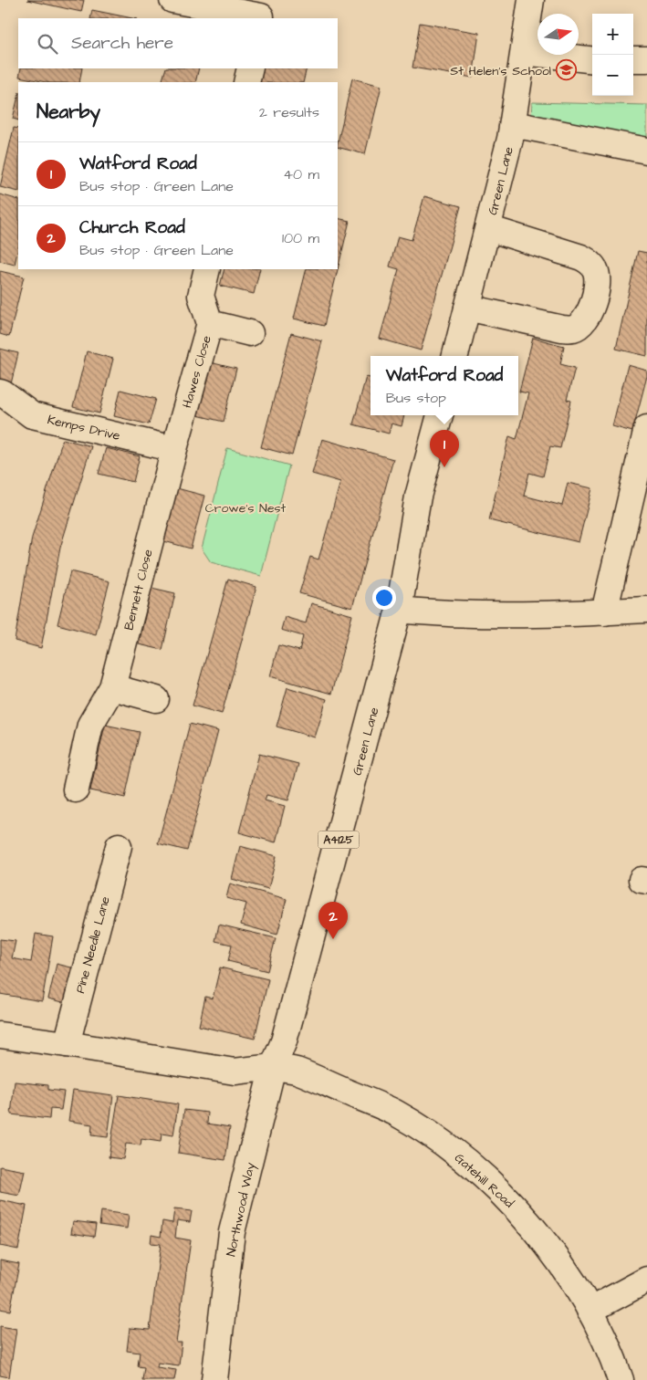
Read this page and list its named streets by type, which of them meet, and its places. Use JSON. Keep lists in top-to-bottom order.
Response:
{
  "streets": {
    "street": [
      "Green Lane",
      "Hawes Close",
      "Kemps Drive",
      "Bennett Close",
      "A4125",
      "Pine Needle Lane",
      "Gatehill Road",
      "Northwood Way"
    ]
  },
  "crossings": [
    ["Green Lane", "Gatehill Road"],
    ["Green Lane", "Northwood Way"],
    ["Hawes Close", "Kemps Drive"],
    ["Hawes Close", "Bennett Close"],
    ["Kemps Drive", "Bennett Close"],
    ["Pine Needle Lane", "Gatehill Road"],
    ["Gatehill Road", "Northwood Way"]
  ],
  "parks": ["Crowe's Nest"],
  "places": {
    "school or university": ["St Helen's School"]
  },
  "north": "right",
  "page": {
    "map_buttons": ["+", "−"],
    "search": "Search here",
    "heading": ["Nearby", "2 results"],
    "list": [
      {
        "mark": "1",
        "name": "Watford Road",
        "note": "Bus stop · Green Lane",
        "value": "40 m"
      },
      {
        "mark": "2",
        "name": "Church Road",
        "note": "Bus stop · Green Lane",
        "value": "100 m"
      }
    ],
    "popup": ["Watford Road", "Bus stop"],
    "pins": ["1", "2"]
  }
}
